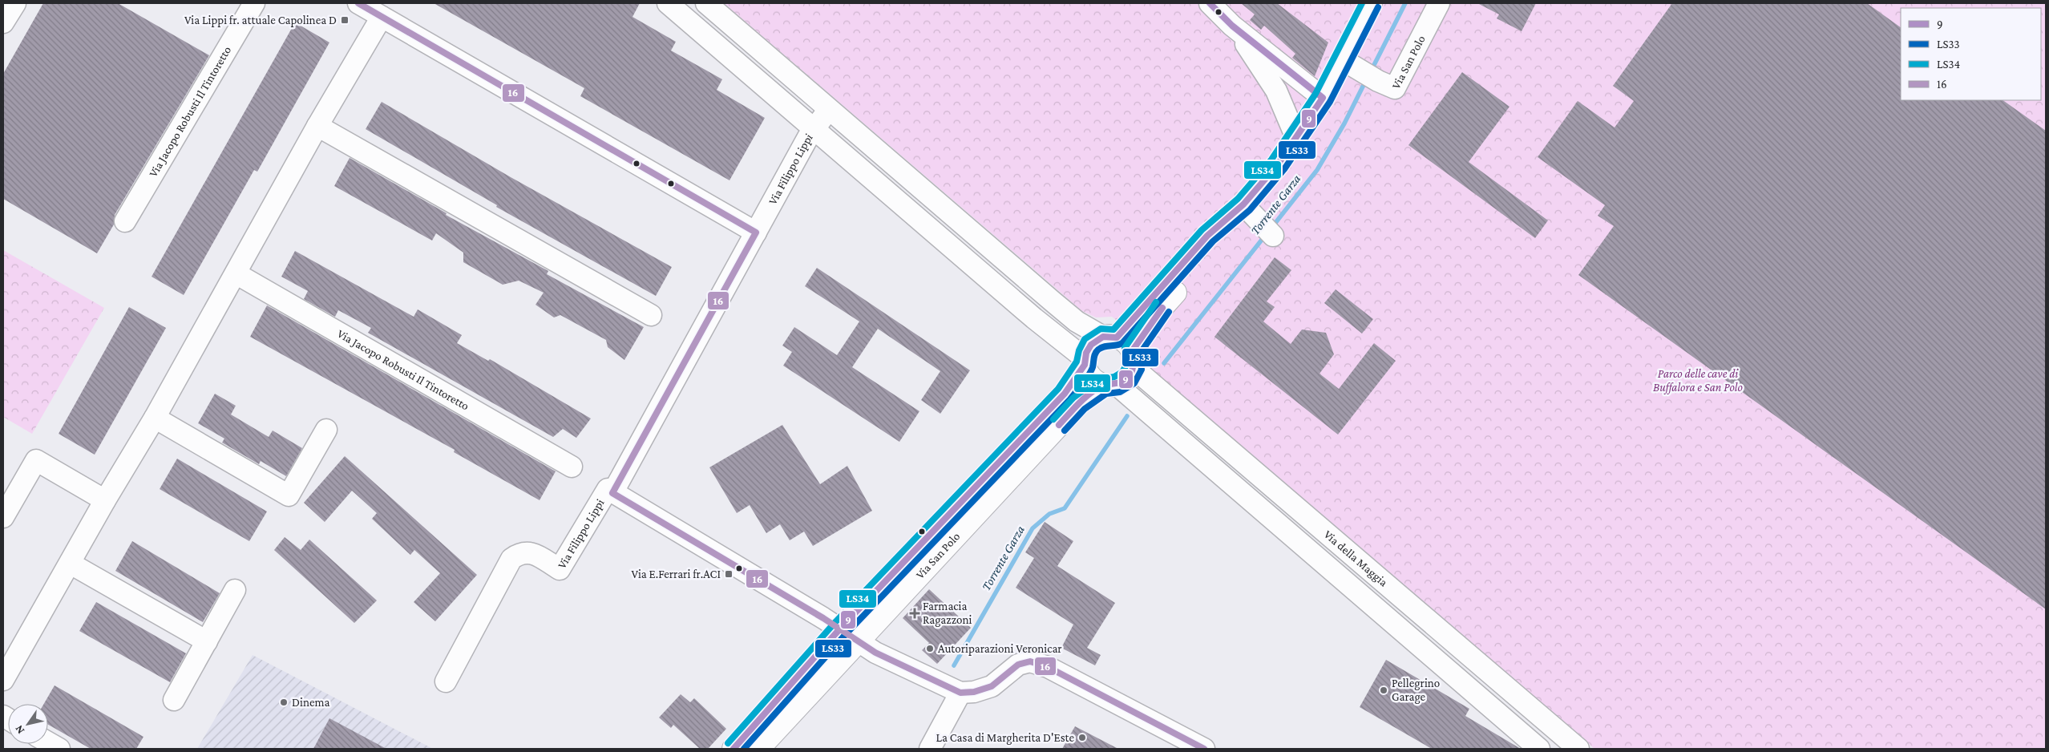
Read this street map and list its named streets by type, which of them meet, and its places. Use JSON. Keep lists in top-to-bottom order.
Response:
{
  "streets": {
    "main road": ["Via San Polo"],
    "street": ["Via Jacopo Robusti Il Tintoretto", "Via Filippo Lippi", "Via della Maggia"]
  },
  "crossings": [
    ["Via San Polo", "Via della Maggia"],
    ["Via Filippo Lippi", "Via della Maggia"]
  ],
  "water": ["Torrente Garza"],
  "parks": ["Parco delle cave di Buffalora e San Polo"],
  "places": {
    "transit": ["Via Lippi fr. attuale Capolinea D", "Via E.Ferrari fr.ACI"],
    "health": ["Farmacia Ragazzoni"],
    "other": [
      "Autoriparazioni Veronicar",
      "Pellegrino Garage",
      "Dinema",
      "La Casa di Margherita D'Este"
    ]
  },
  "lines": [
    "transit line 9",
    "transit line LS34",
    "transit line 16",
    "transit line LS33"
  ],
  "legend": [
    "9",
    "LS33",
    "LS34",
    "16"
  ],
  "north": "bottom left"
}
